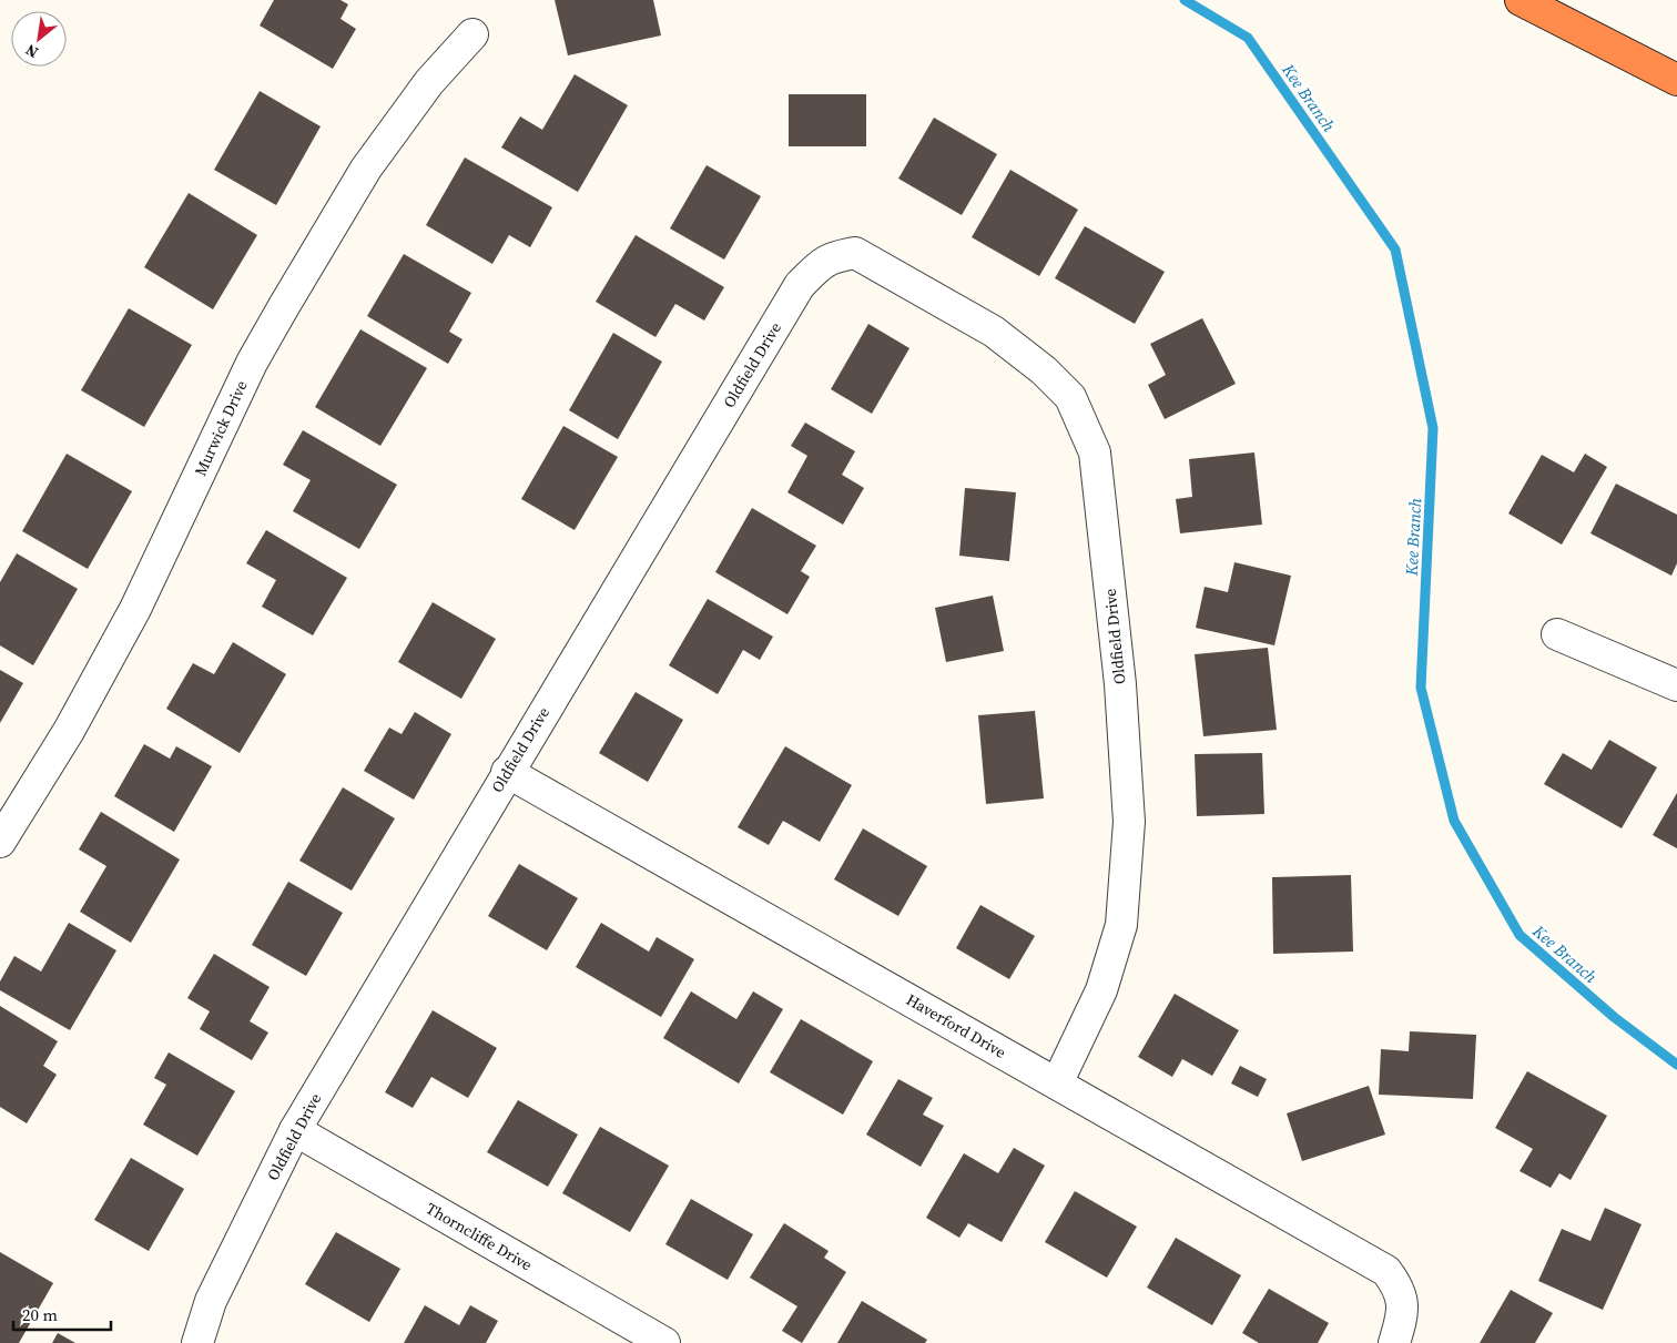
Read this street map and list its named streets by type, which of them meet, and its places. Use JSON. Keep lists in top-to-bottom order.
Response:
{
  "streets": {
    "street": [
      "Oldfield Drive",
      "Murwick Drive",
      "Haverford Drive",
      "Thorncliffe Drive"
    ]
  },
  "crossings": [
    ["Oldfield Drive", "Haverford Drive"],
    ["Oldfield Drive", "Thorncliffe Drive"]
  ],
  "water": ["Kee Branch"],
  "scale_bar": "20 m",
  "north": "bottom left"
}
